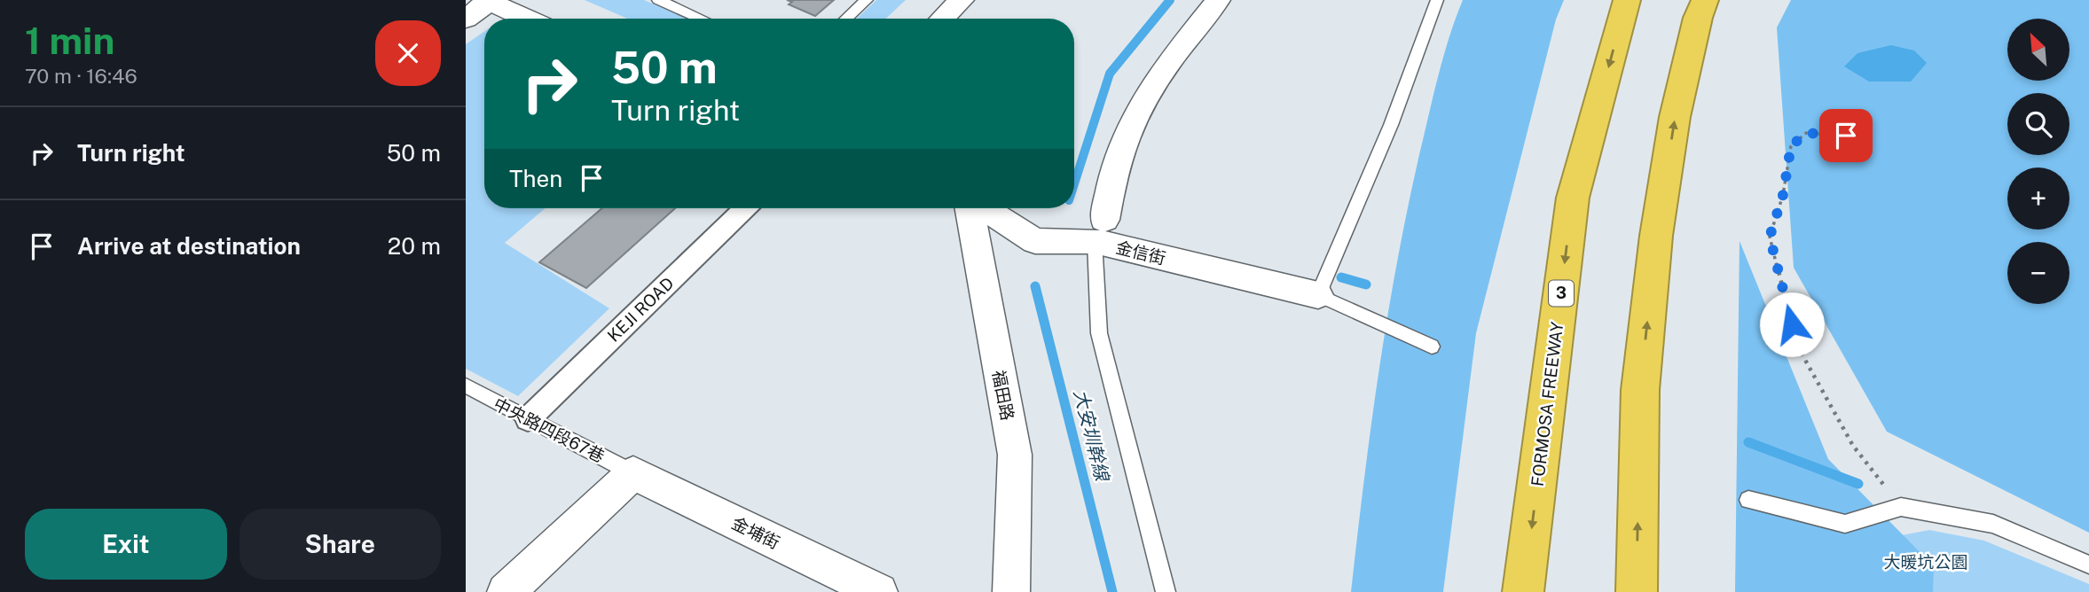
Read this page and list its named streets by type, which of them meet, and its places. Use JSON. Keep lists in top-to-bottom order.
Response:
{
  "streets": {
    "highway": ["3", "FORMOSA FREEWAY"],
    "street": [
      "金信街",
      "KEJI ROAD",
      "福田路",
      "金埔街"
    ],
    "lane": ["中央路四段67巷"]
  },
  "crossings": [
    ["KEJI ROAD", "中央路四段67巷"],
    ["中央路四段67巷", "金埔街"]
  ],
  "water": ["大安圳幹線"],
  "parks": ["大暖坑公園"],
  "north": "top left",
  "page": {
    "heading": ["1 min", "70 m · 16:46"],
    "map_buttons": ["+", "−"],
    "turn": ["50 m", "Turn right"],
    "list": [
      {
        "name": "Turn right",
        "value": "50 m"
      },
      {
        "name": "Arrive at destination",
        "value": "20 m"
      }
    ],
    "then": "Then",
    "buttons": ["Exit", "Share"]
  }
}
